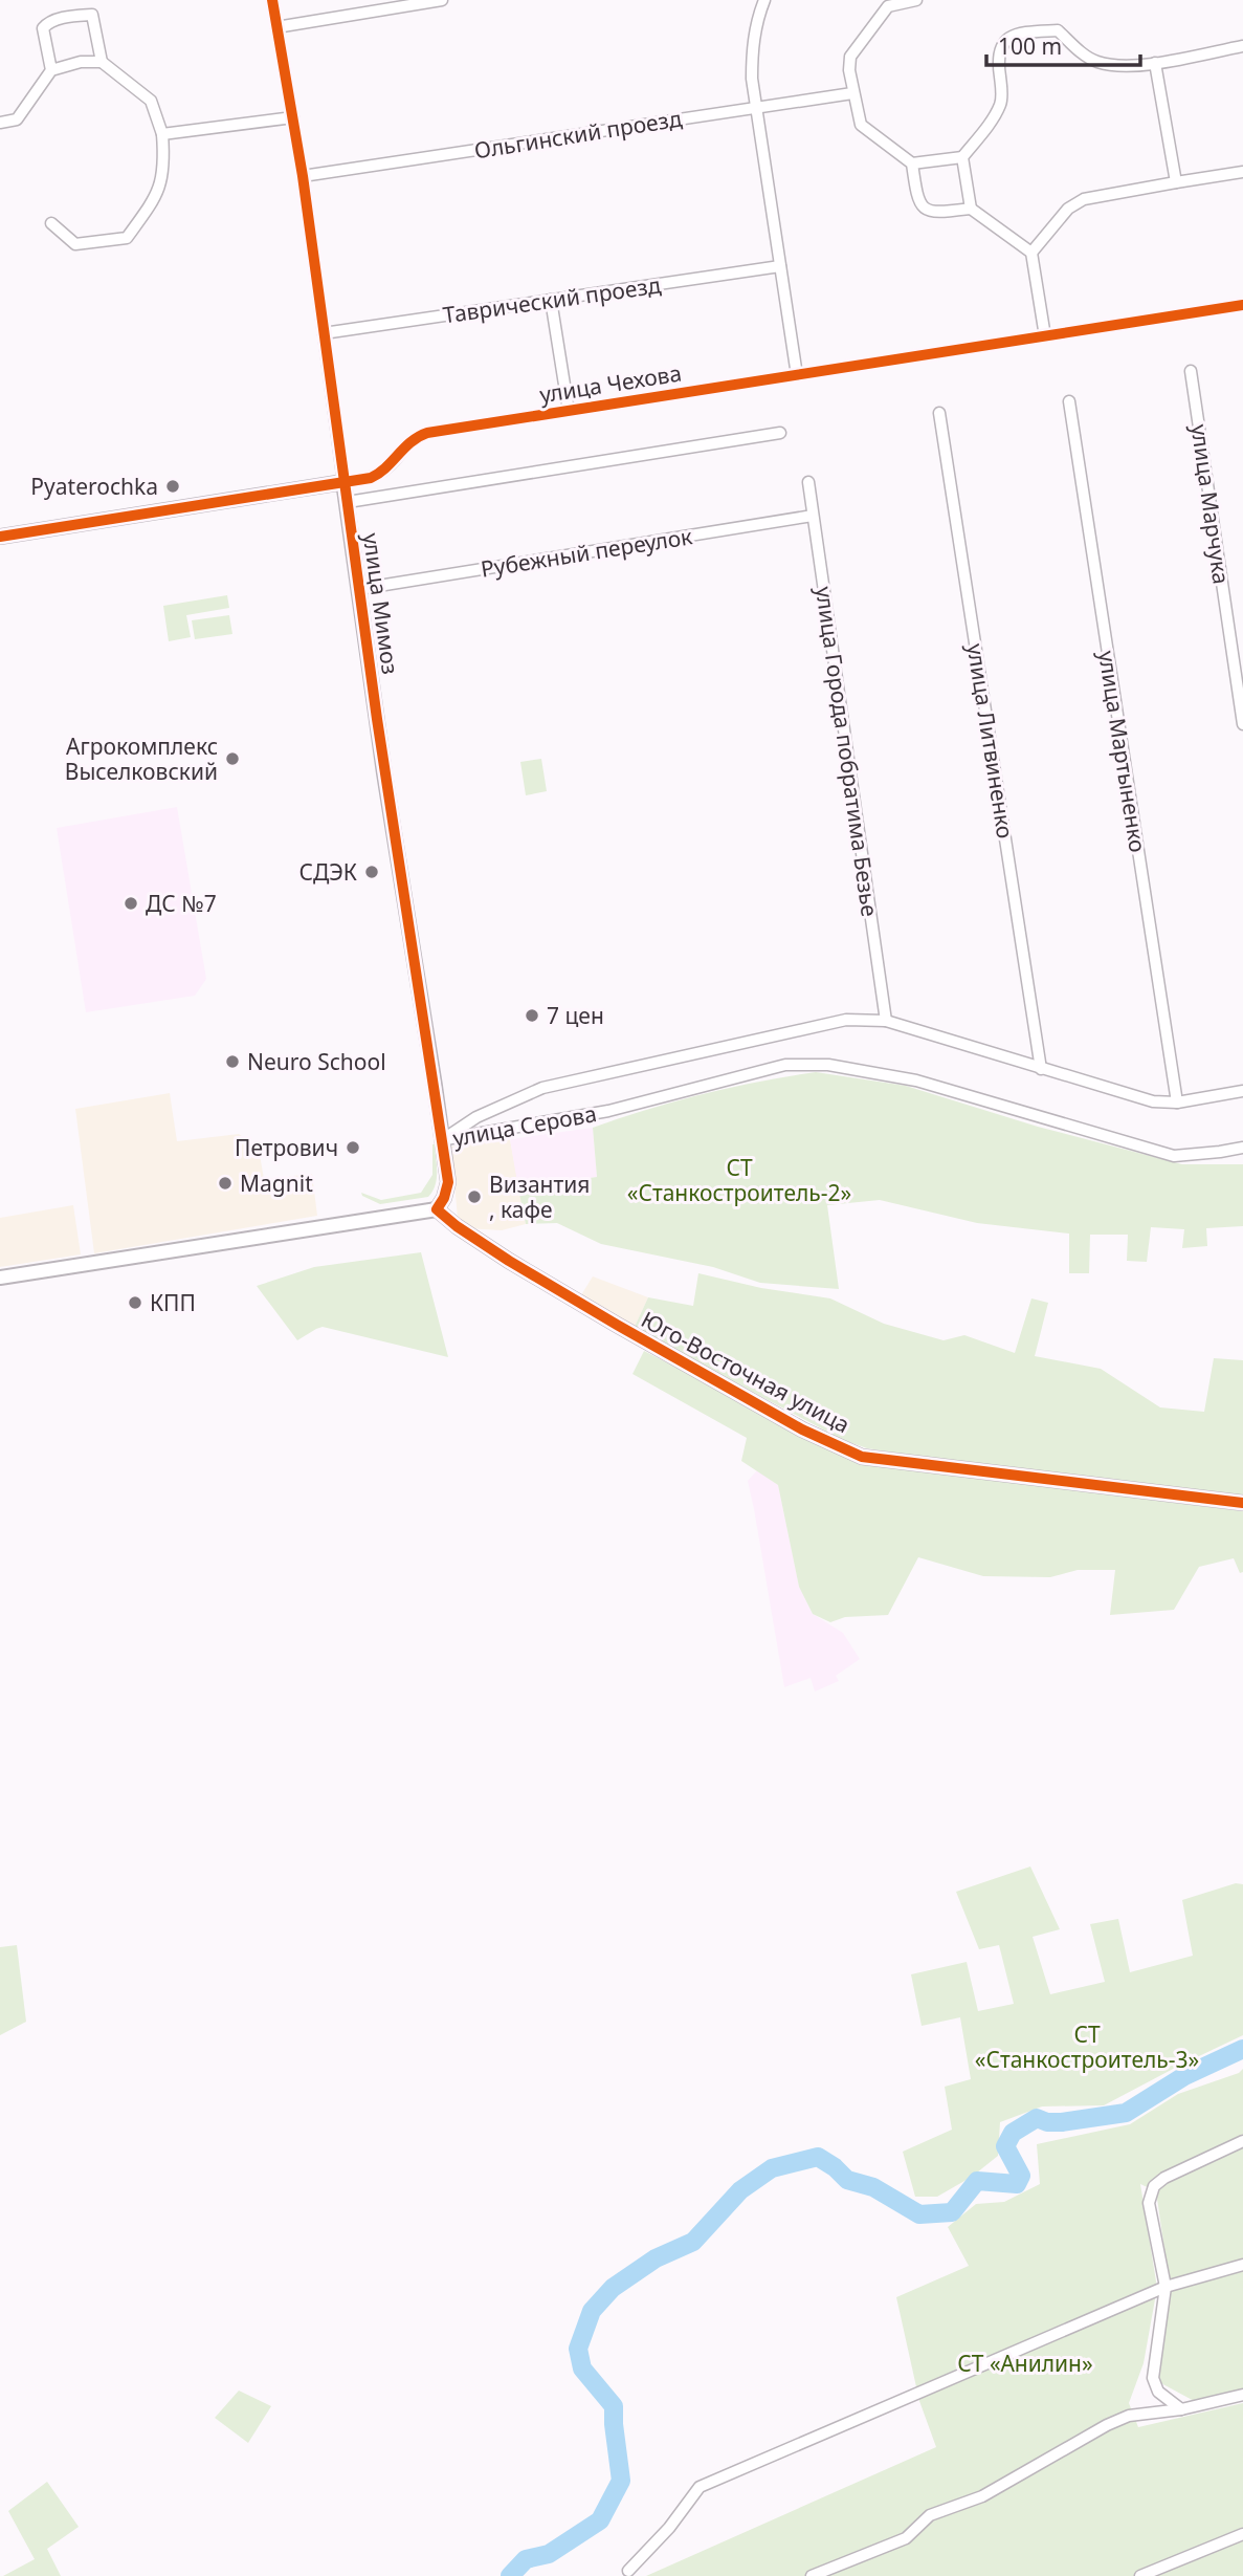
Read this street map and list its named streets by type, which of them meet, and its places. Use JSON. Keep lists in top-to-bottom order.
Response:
{
  "streets": {
    "street": [
      "Ольгинский проезд",
      "Таврический проезд",
      "улица Чехова",
      "улица Марчука",
      "Рубежный переулок",
      "улица Мимоз",
      "улица Литвиненко",
      "улица Города побратима Безье",
      "улица Мартыненко",
      "улица Серова",
      "Юго-Восточная улица"
    ]
  },
  "crossings": [
    ["Ольгинский проезд", "улица Мимоз"],
    ["Таврический проезд", "улица Мимоз"],
    ["улица Чехова", "улица Мимоз"],
    ["Рубежный переулок", "улица Мимоз"],
    ["Рубежный переулок", "улица Города побратима Безье"],
    ["улица Мимоз", "улица Серова"],
    ["улица Мимоз", "Юго-Восточная улица"],
    ["улица Литвиненко", "улица Серова"],
    ["улица Города побратима Безье", "улица Серова"],
    ["улица Мартыненко", "улица Серова"]
  ],
  "parks": ["СТ «Станкостроитель-2»", "СТ «Станкостроитель-3»", "СТ «Анилин»"],
  "places": [
    "Pyaterochka",
    "Агрокомплекс Выселковский",
    "СДЭК",
    "ДС №7",
    "7 цен",
    "Neuro School",
    "Петрович",
    "Magnit",
    "Византия , кафе",
    "КПП"
  ],
  "scale_bar": "100 m"
}
